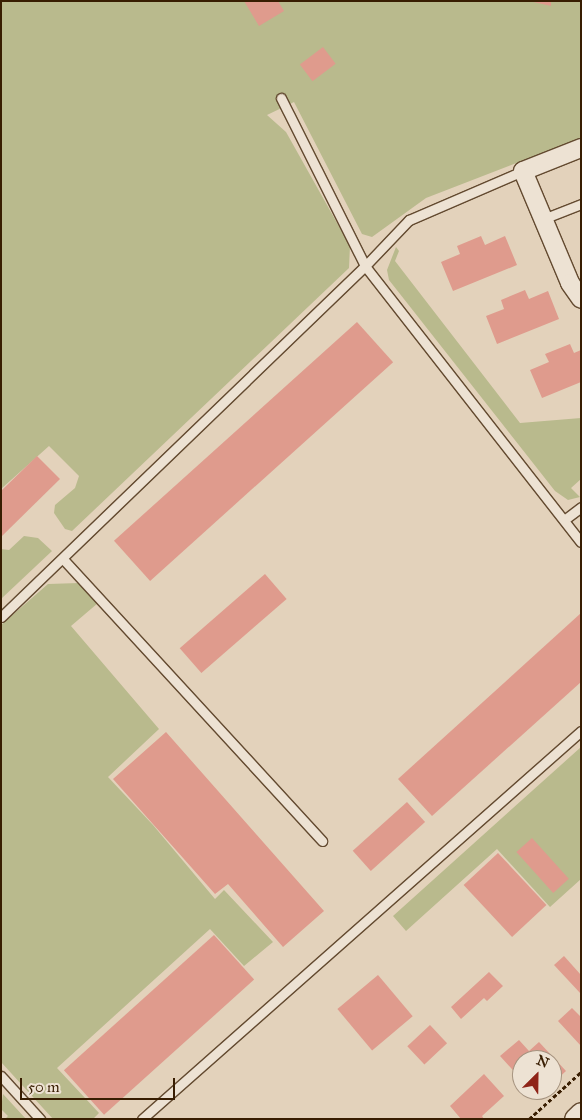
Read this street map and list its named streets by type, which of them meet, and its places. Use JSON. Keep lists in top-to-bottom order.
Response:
{
  "scale_bar": "50 m",
  "north": "top right"
}
